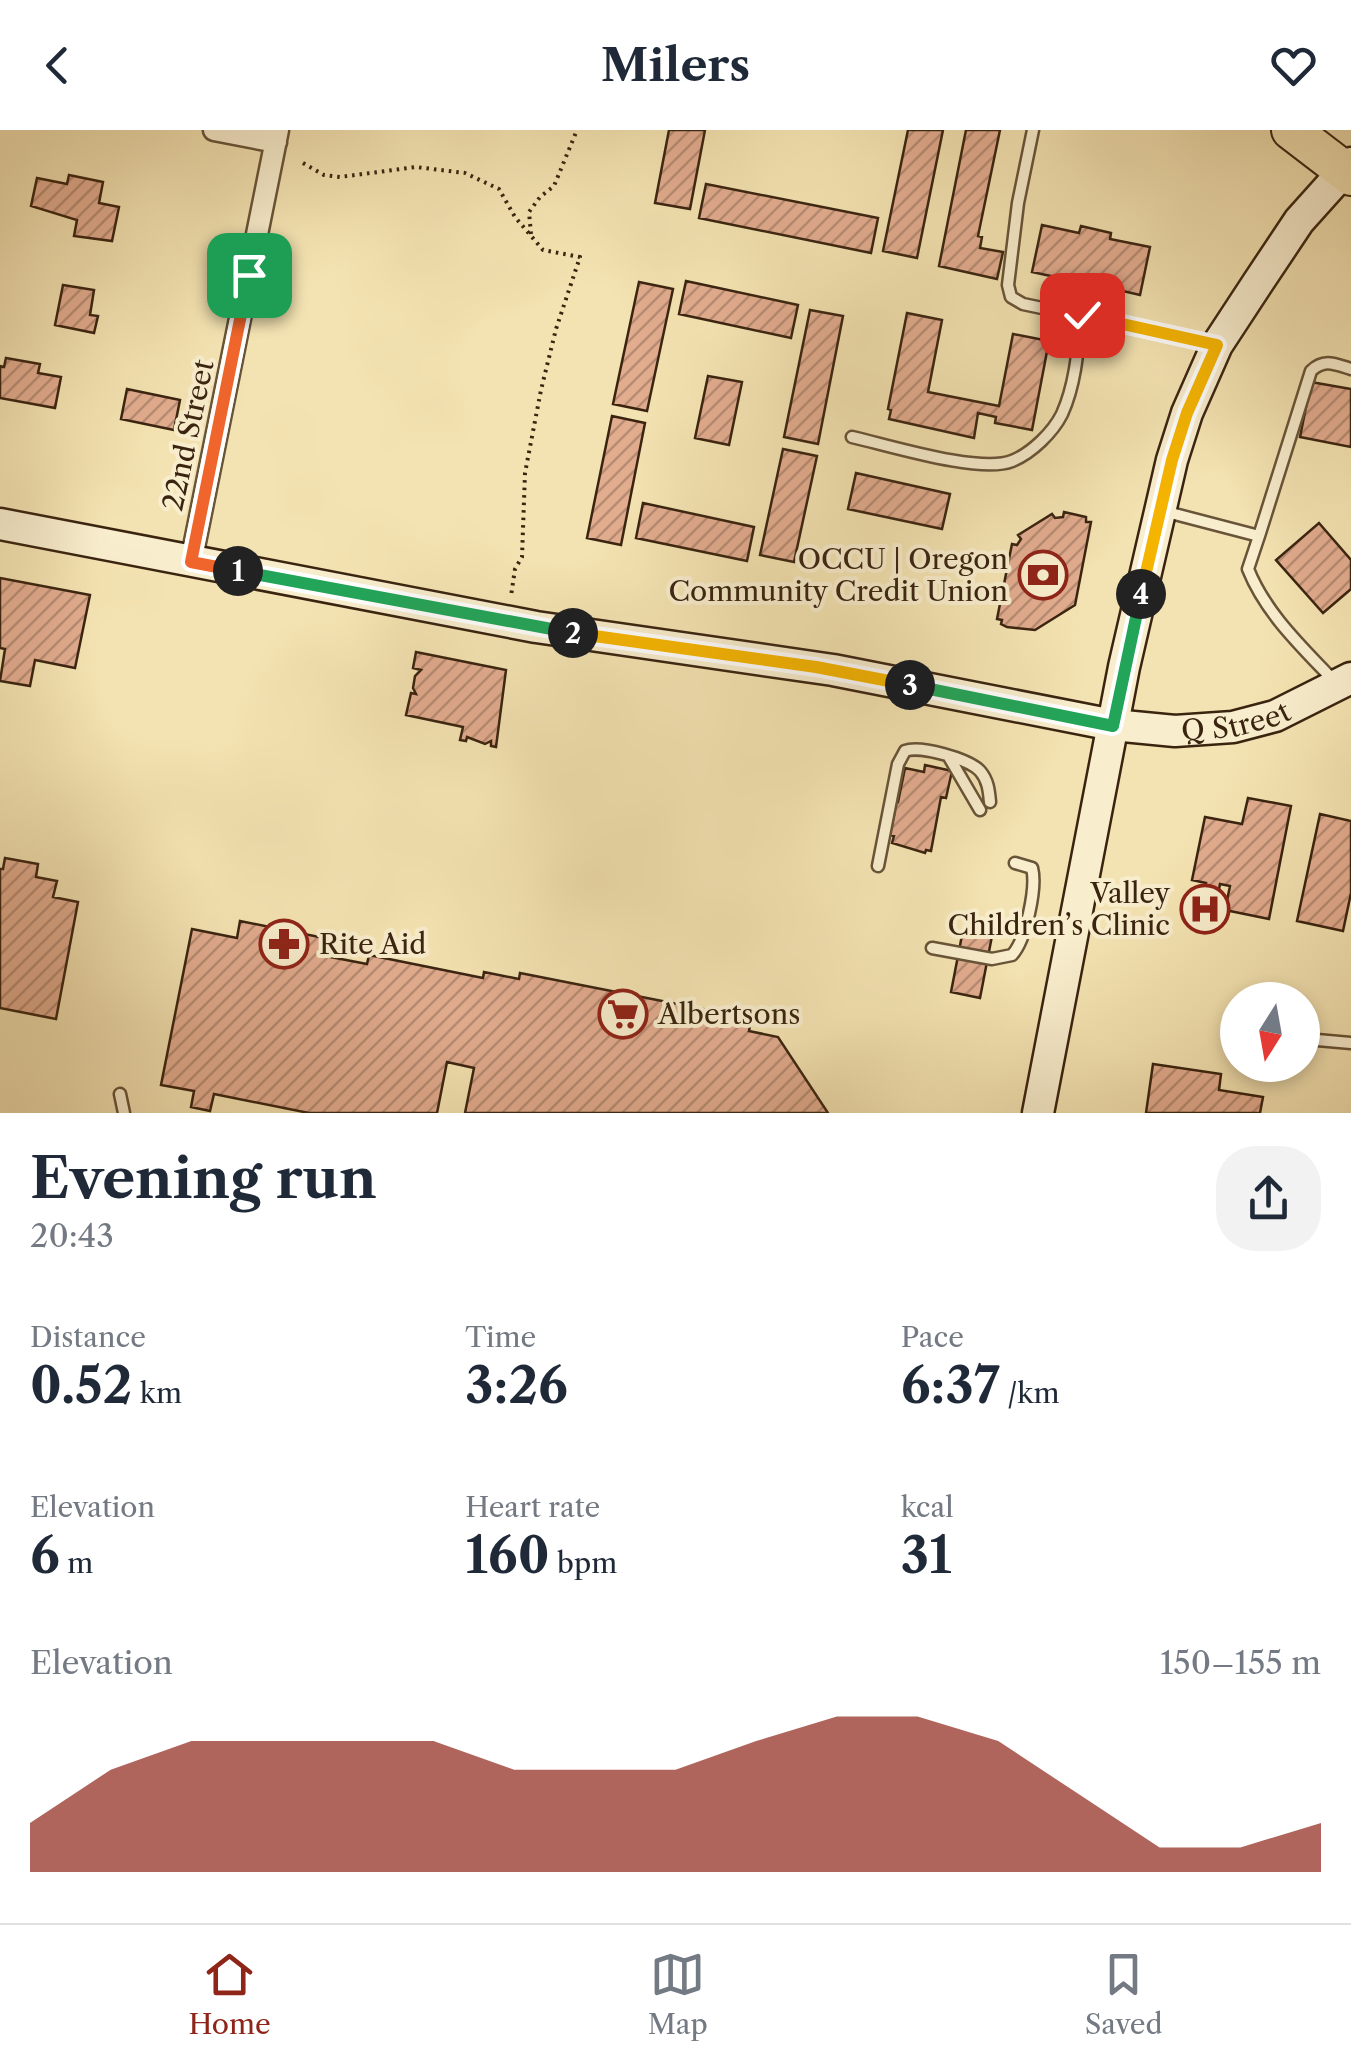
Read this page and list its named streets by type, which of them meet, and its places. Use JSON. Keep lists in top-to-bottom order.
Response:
{
  "streets": {
    "main road": ["Q Street"],
    "street": ["22nd Street"]
  },
  "crossings": [
    ["22nd Street", "Q Street"]
  ],
  "places": {
    "bank": ["OCCU | Oregon Community Credit Union"],
    "hospital": ["Valley Children’s Clinic"],
    "pharmacy": ["Rite Aid"],
    "supermarket": ["Albertsons"]
  },
  "north": "bottom",
  "page": {
    "header": "Milers",
    "pins": [
      "1",
      "4",
      "2",
      "3"
    ],
    "heading": ["Evening run", "20:43"],
    "stats": [
      ["Distance", "0.52 km"],
      ["Time", "3:26"],
      ["Pace", "6:37 /km"],
      ["Elevation", "6 m"],
      ["Heart rate", "160 bpm"],
      ["kcal", "31"]
    ],
    "chart": ["Elevation", "150–155 m"],
    "tabs": ["Home", "Map", "Saved"]
  }
}
